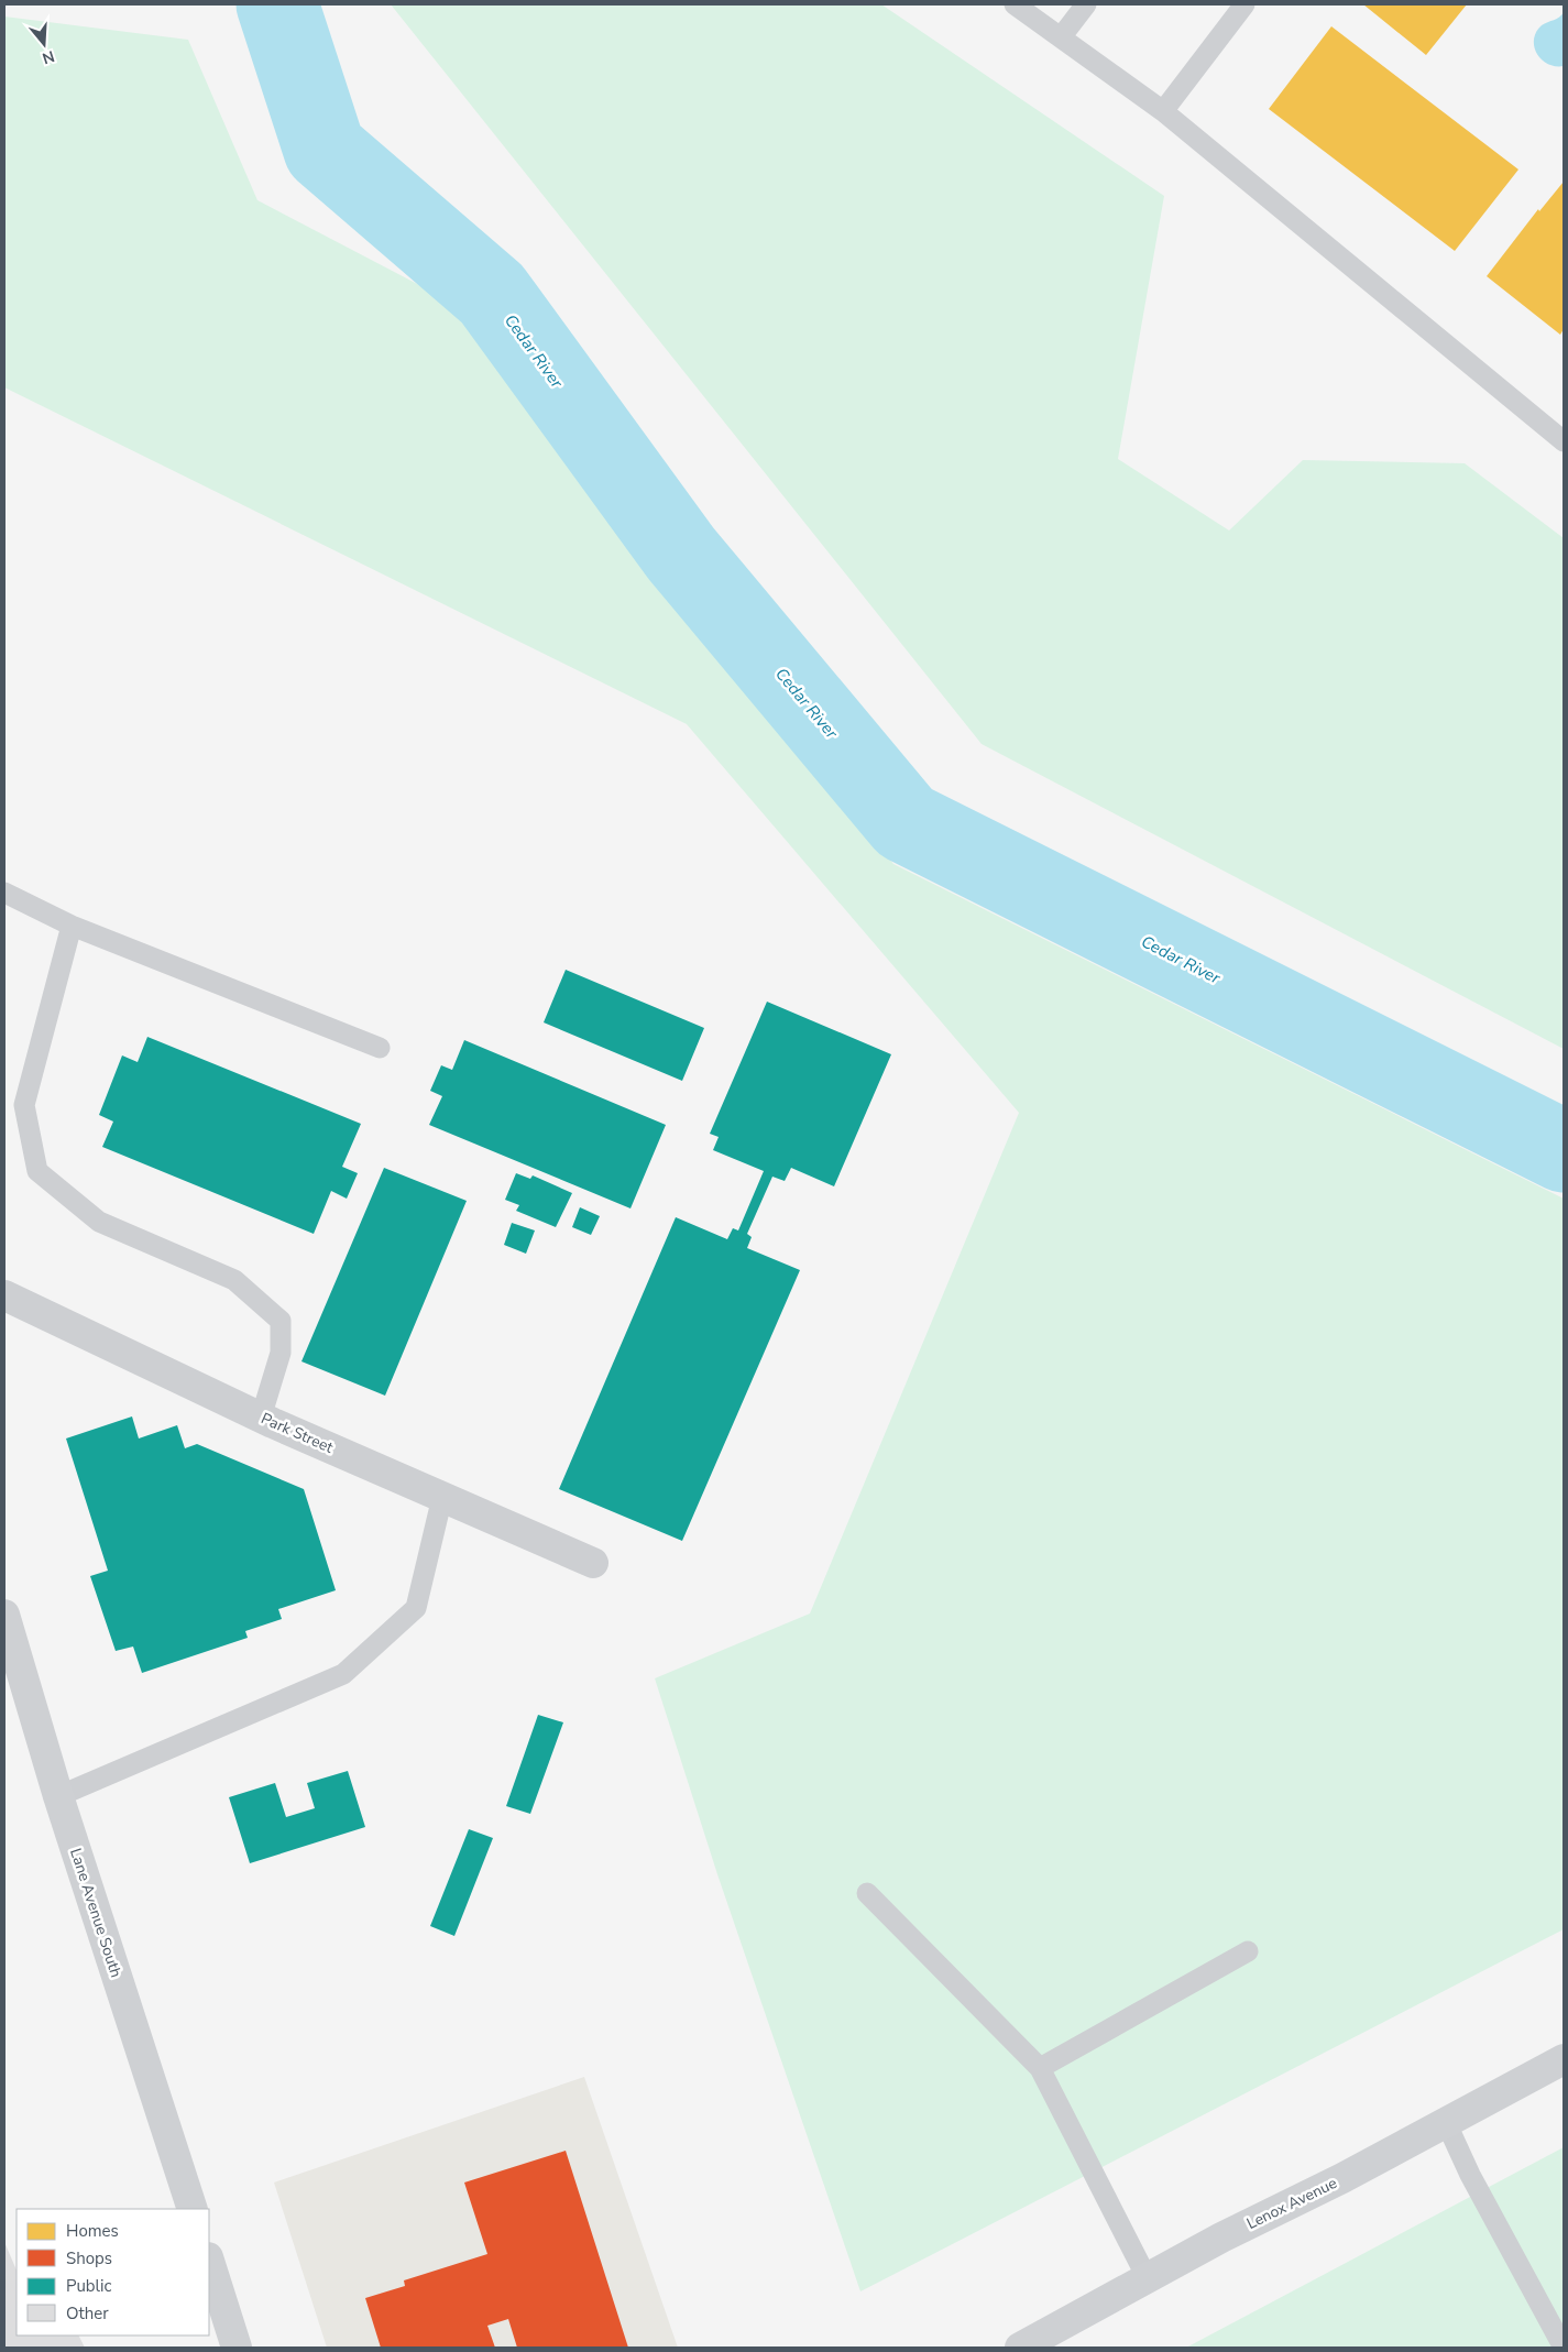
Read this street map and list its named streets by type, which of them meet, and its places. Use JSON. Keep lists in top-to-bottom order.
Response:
{
  "streets": {
    "main road": ["Lane Avenue South", "Lenox Avenue"],
    "street": ["Park Street"]
  },
  "water": ["Cedar River"],
  "legend": [
    "Homes",
    "Shops",
    "Public",
    "Other"
  ],
  "north": "bottom"
}
